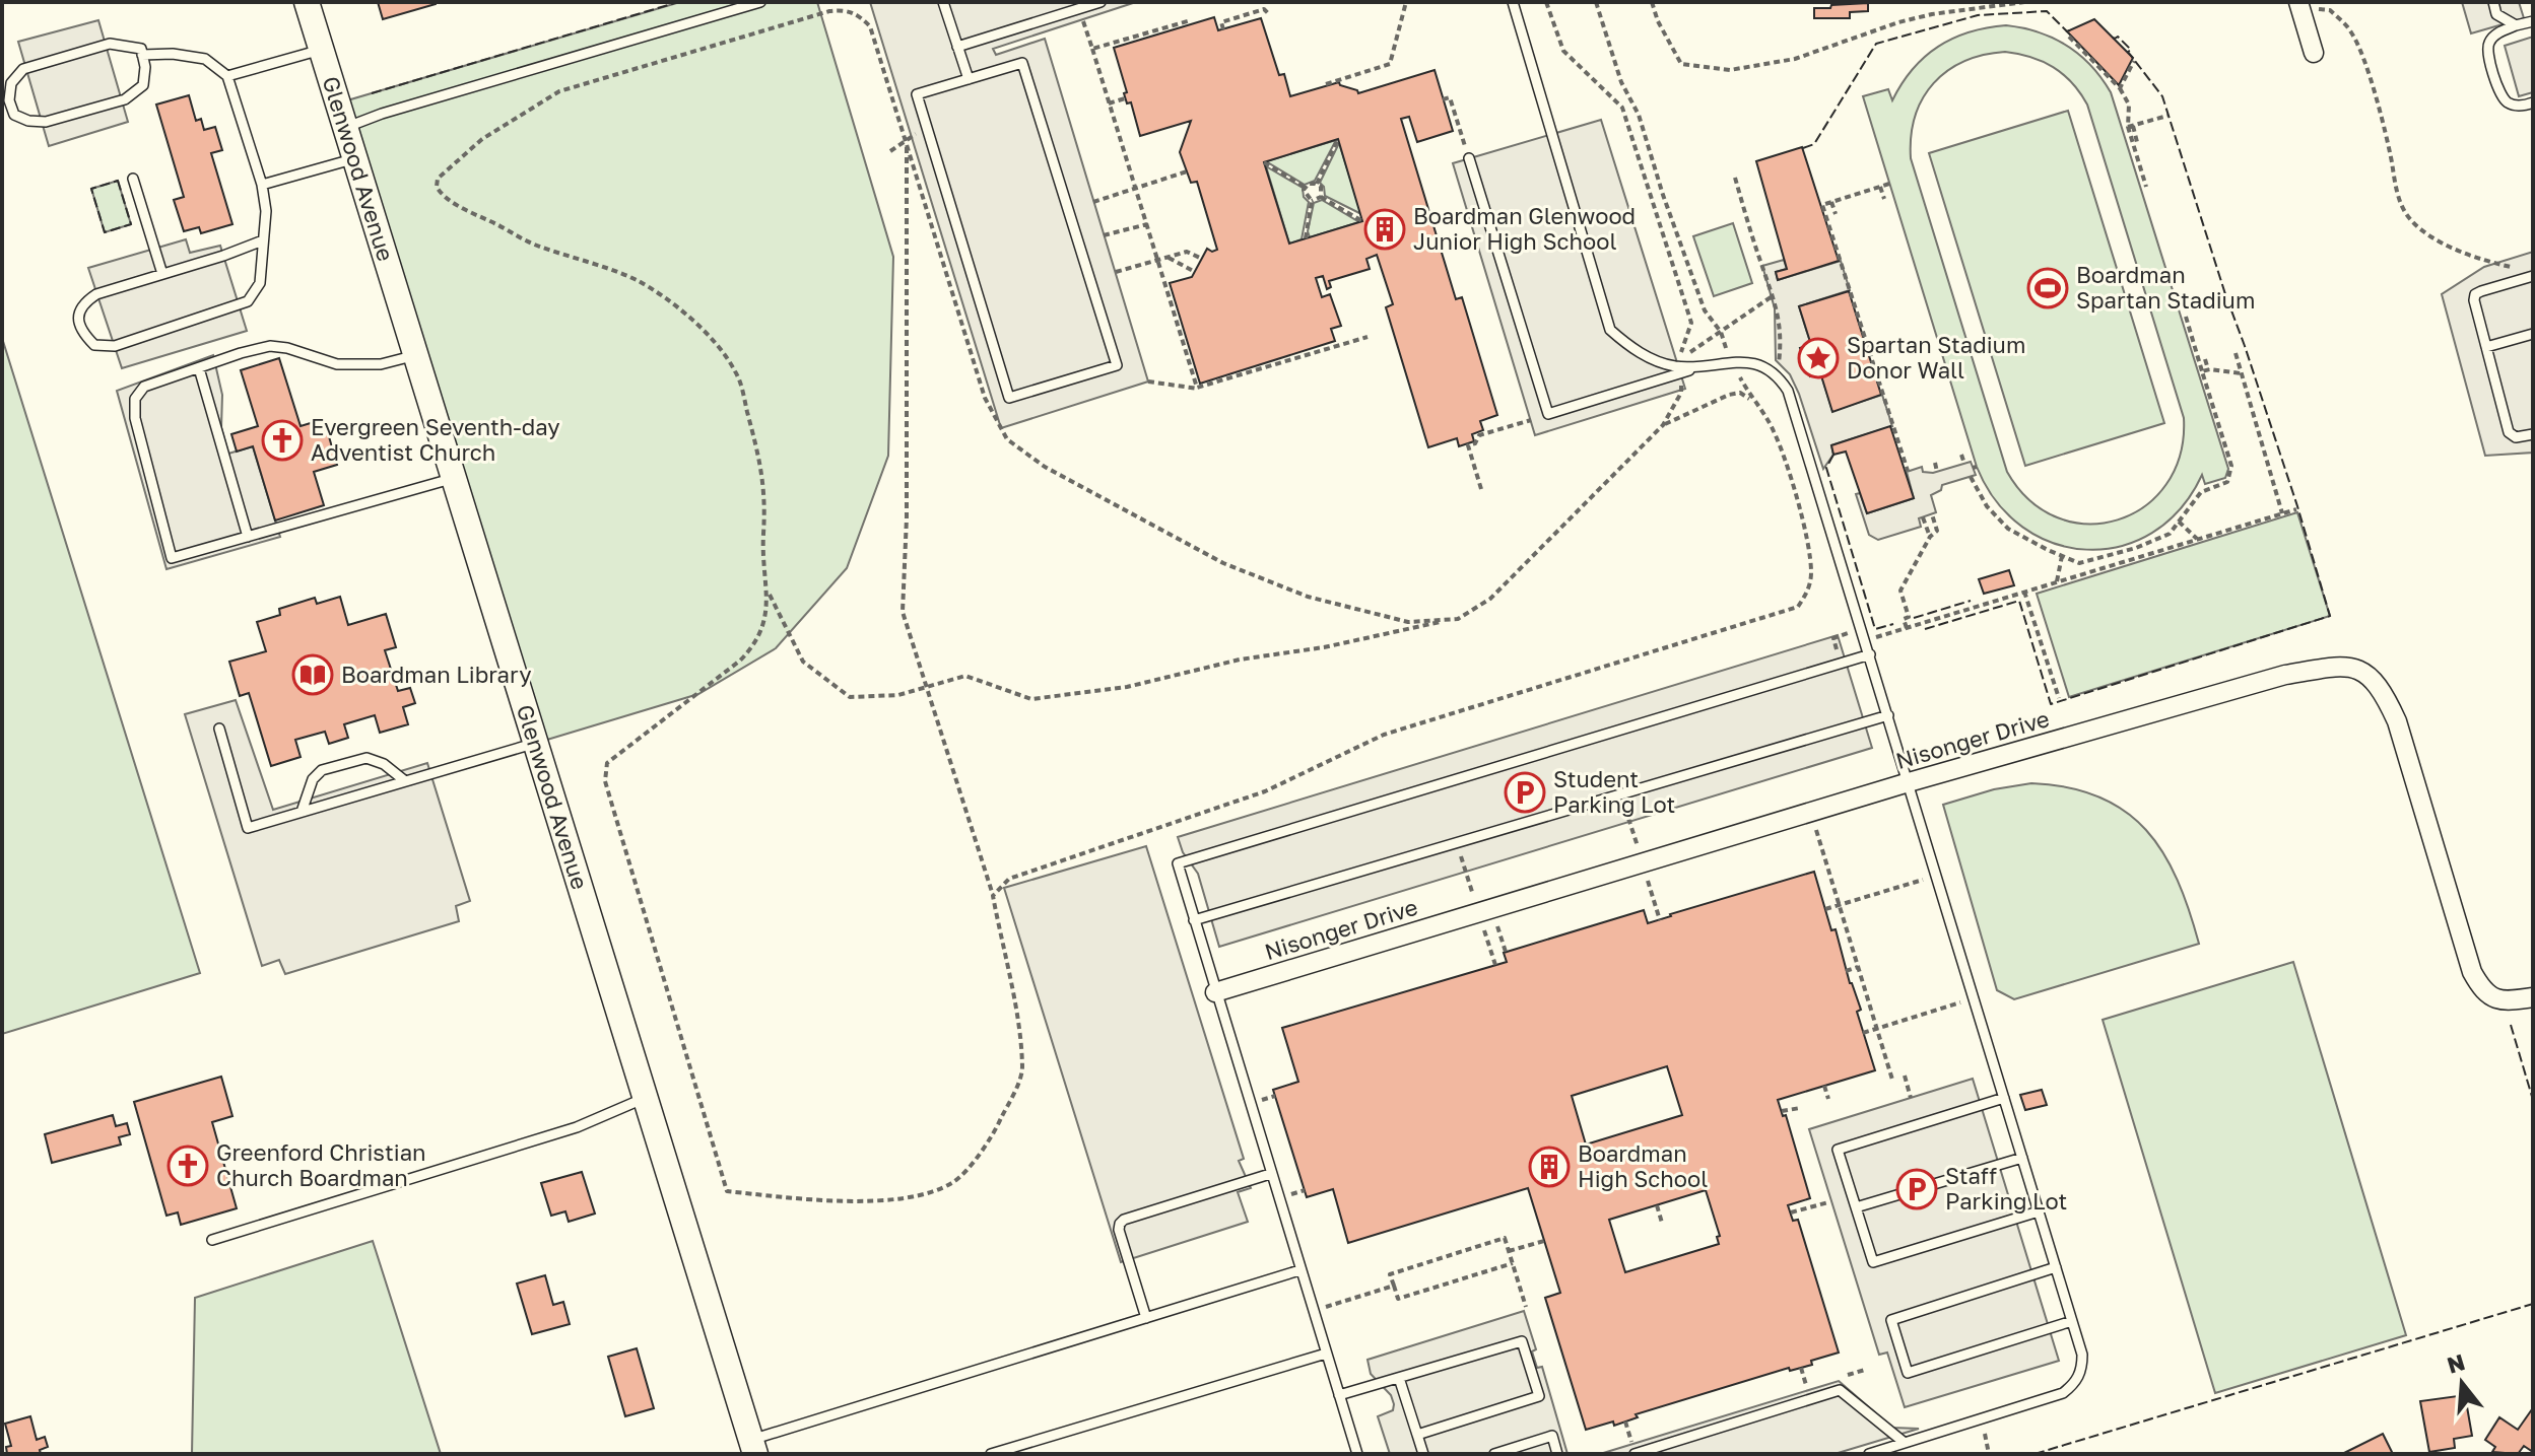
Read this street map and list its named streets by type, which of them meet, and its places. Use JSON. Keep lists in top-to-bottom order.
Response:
{
  "streets": {
    "street": ["Glenwood Avenue", "Nisonger Drive"]
  },
  "places": {
    "building": ["Boardman Glenwood Junior High School", "Boardman High School"],
    "sports": ["Boardman Spartan Stadium"],
    "place": ["Spartan Stadium Donor Wall"],
    "church": ["Evergreen Seventh-day Adventist Church", "Greenford Christian Church Boardman"],
    "library": ["Boardman Library"],
    "parking": ["Student Parking Lot", "Staff Parking Lot"]
  },
  "north": "top"
}
